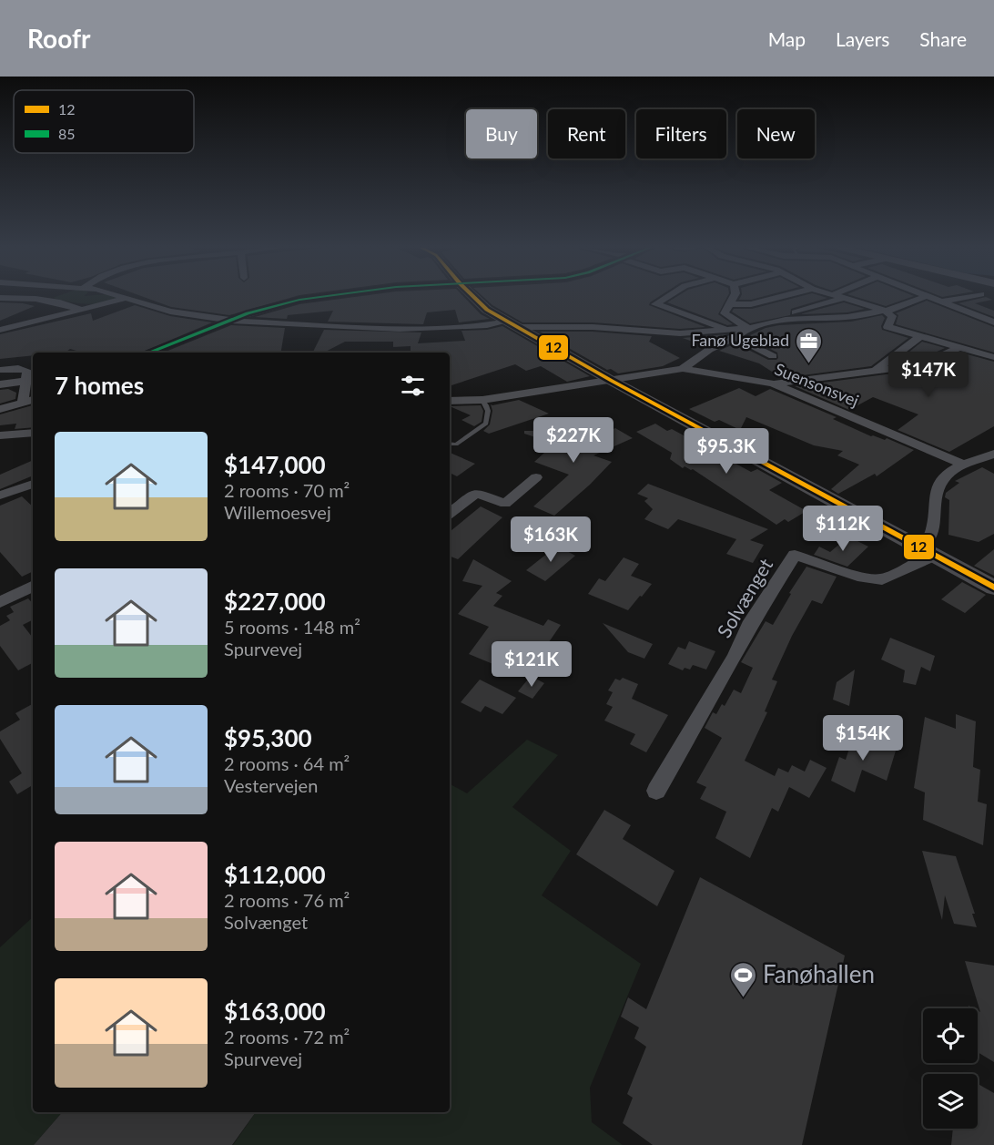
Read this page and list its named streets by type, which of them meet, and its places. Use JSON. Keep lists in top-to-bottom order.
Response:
{
  "streets": {
    "street": ["Suensonsvej", "Solvænget"]
  },
  "places": {
    "office": ["Fanø Ugeblad"],
    "sports": ["Fanøhallen"]
  },
  "lines": ["transit line 12", "transit line 85"],
  "legend": ["12", "85"],
  "page": {
    "header": "Roofr",
    "nav": ["Map", "Layers", "Share"],
    "chip": [
      "Buy",
      "Rent",
      "Filters",
      "New"
    ],
    "price": [
      "$147K",
      "$227K",
      "$95.3K",
      "$112K",
      "$163K",
      "$121K",
      "$154K"
    ],
    "heading": "7 homes",
    "list": [
      {
        "name": "$147,000",
        "note": "2 rooms · 70 m² · Willemoesvej"
      },
      {
        "name": "$227,000",
        "note": "5 rooms · 148 m² · Spurvevej"
      },
      {
        "name": "$95,300",
        "note": "2 rooms · 64 m² · Vestervejen"
      },
      {
        "name": "$112,000",
        "note": "2 rooms · 76 m² · Solvænget"
      },
      {
        "name": "$163,000",
        "note": "2 rooms · 72 m² · Spurvevej"
      }
    ]
  }
}
